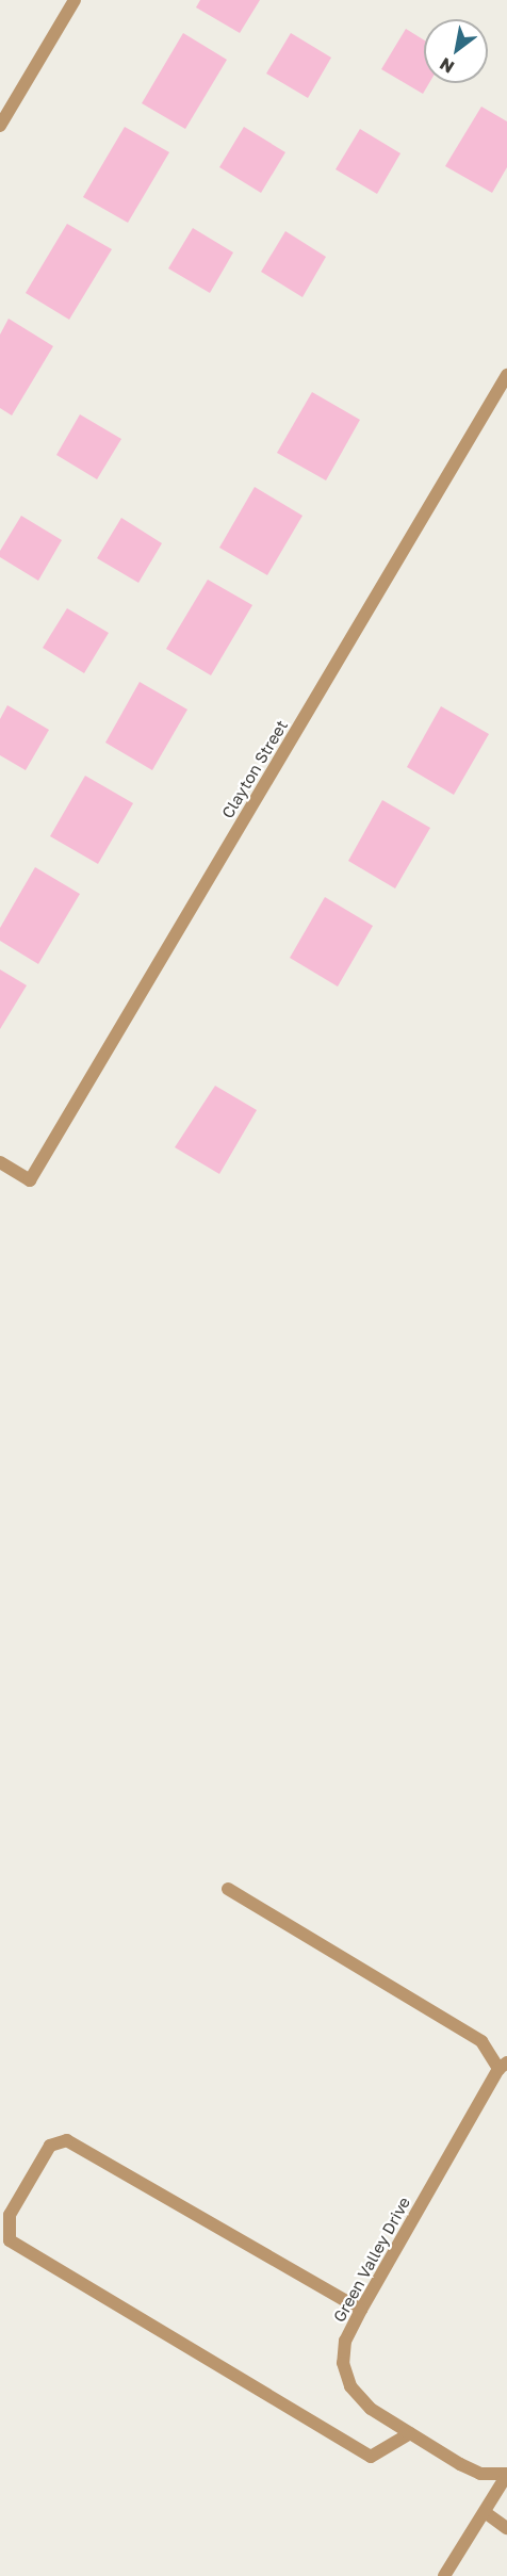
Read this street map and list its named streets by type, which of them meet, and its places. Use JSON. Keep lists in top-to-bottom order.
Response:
{
  "streets": {
    "street": ["Clayton Street", "Green Valley Drive"]
  },
  "north": "bottom left"
}
